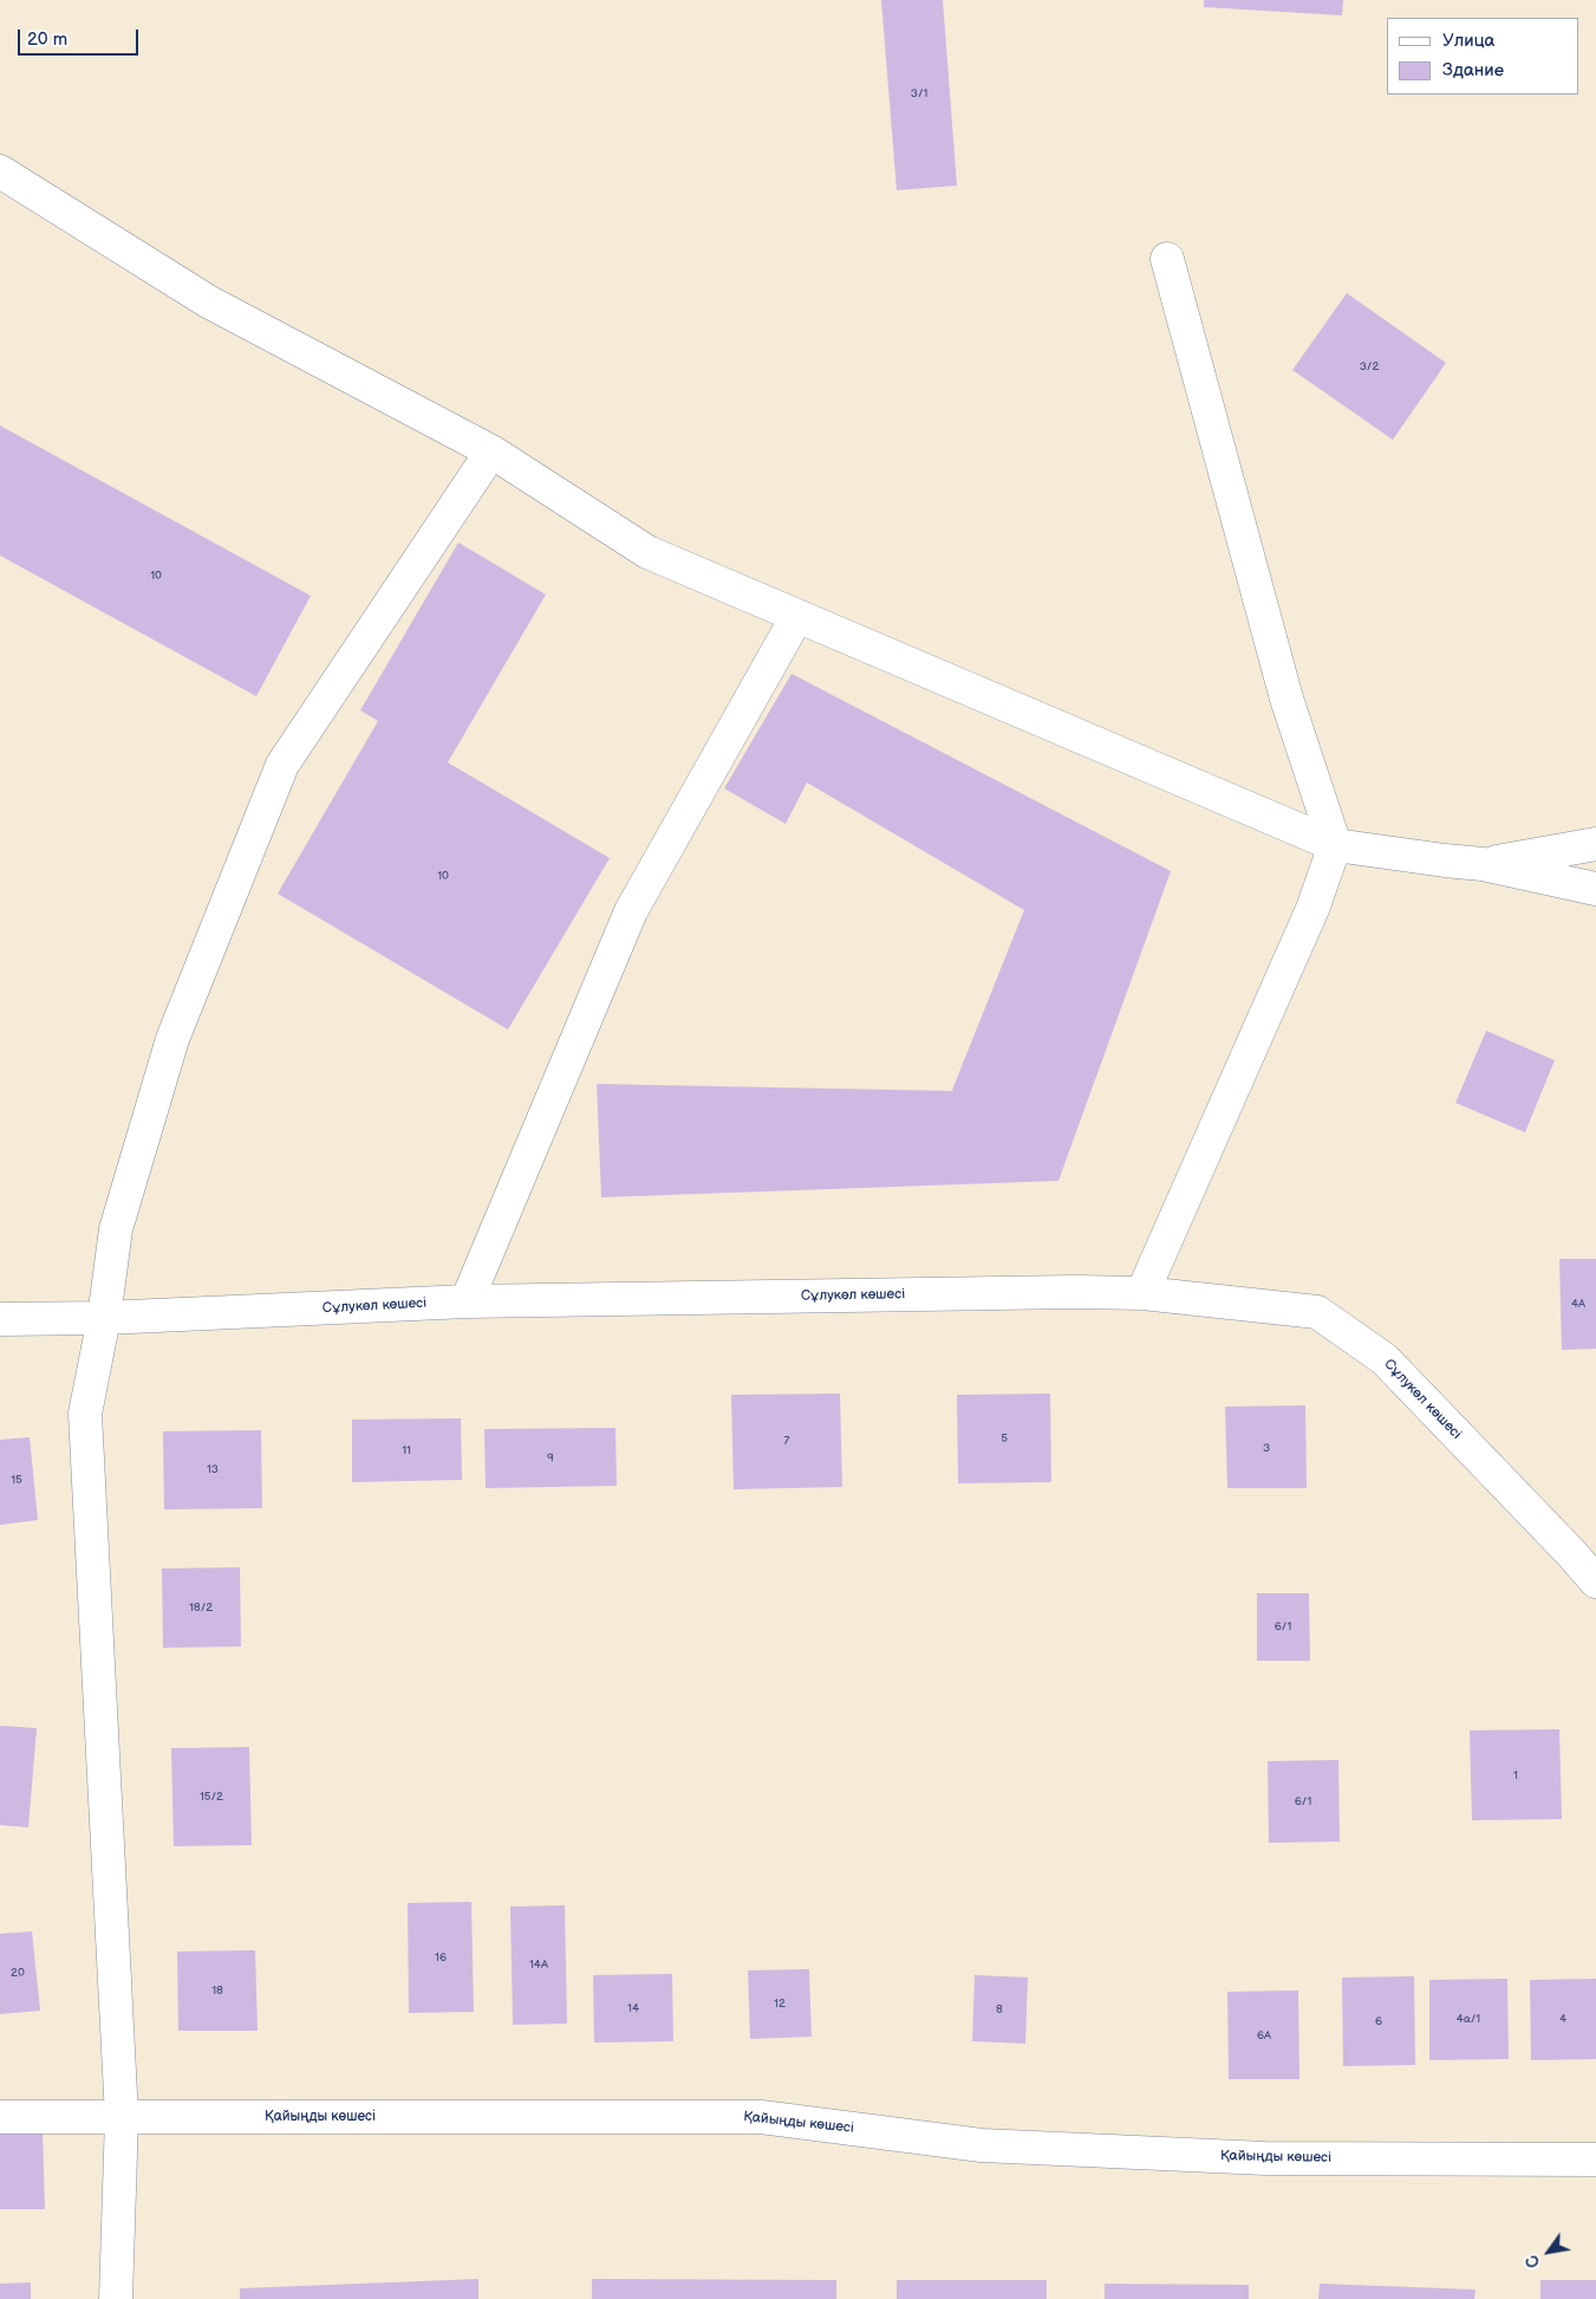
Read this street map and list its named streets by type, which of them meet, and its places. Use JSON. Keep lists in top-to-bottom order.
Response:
{
  "streets": {
    "street": ["Сұлукөл көшесі", "Қайыңды көшесі"]
  },
  "house_numbers": [
    "3/1",
    "3/2",
    "10",
    "10",
    "4А",
    "5",
    "7",
    "3",
    "11",
    "9",
    "13",
    "15",
    "18/2",
    "6/1",
    "1",
    "15/2",
    "6/1",
    "16",
    "14А",
    "20",
    "18",
    "12",
    "14",
    "8",
    "4а/1",
    "4",
    "6",
    "6А"
  ],
  "legend": ["Улица", "Здание"],
  "scale_bar": "20 m",
  "north": "bottom left"
}
